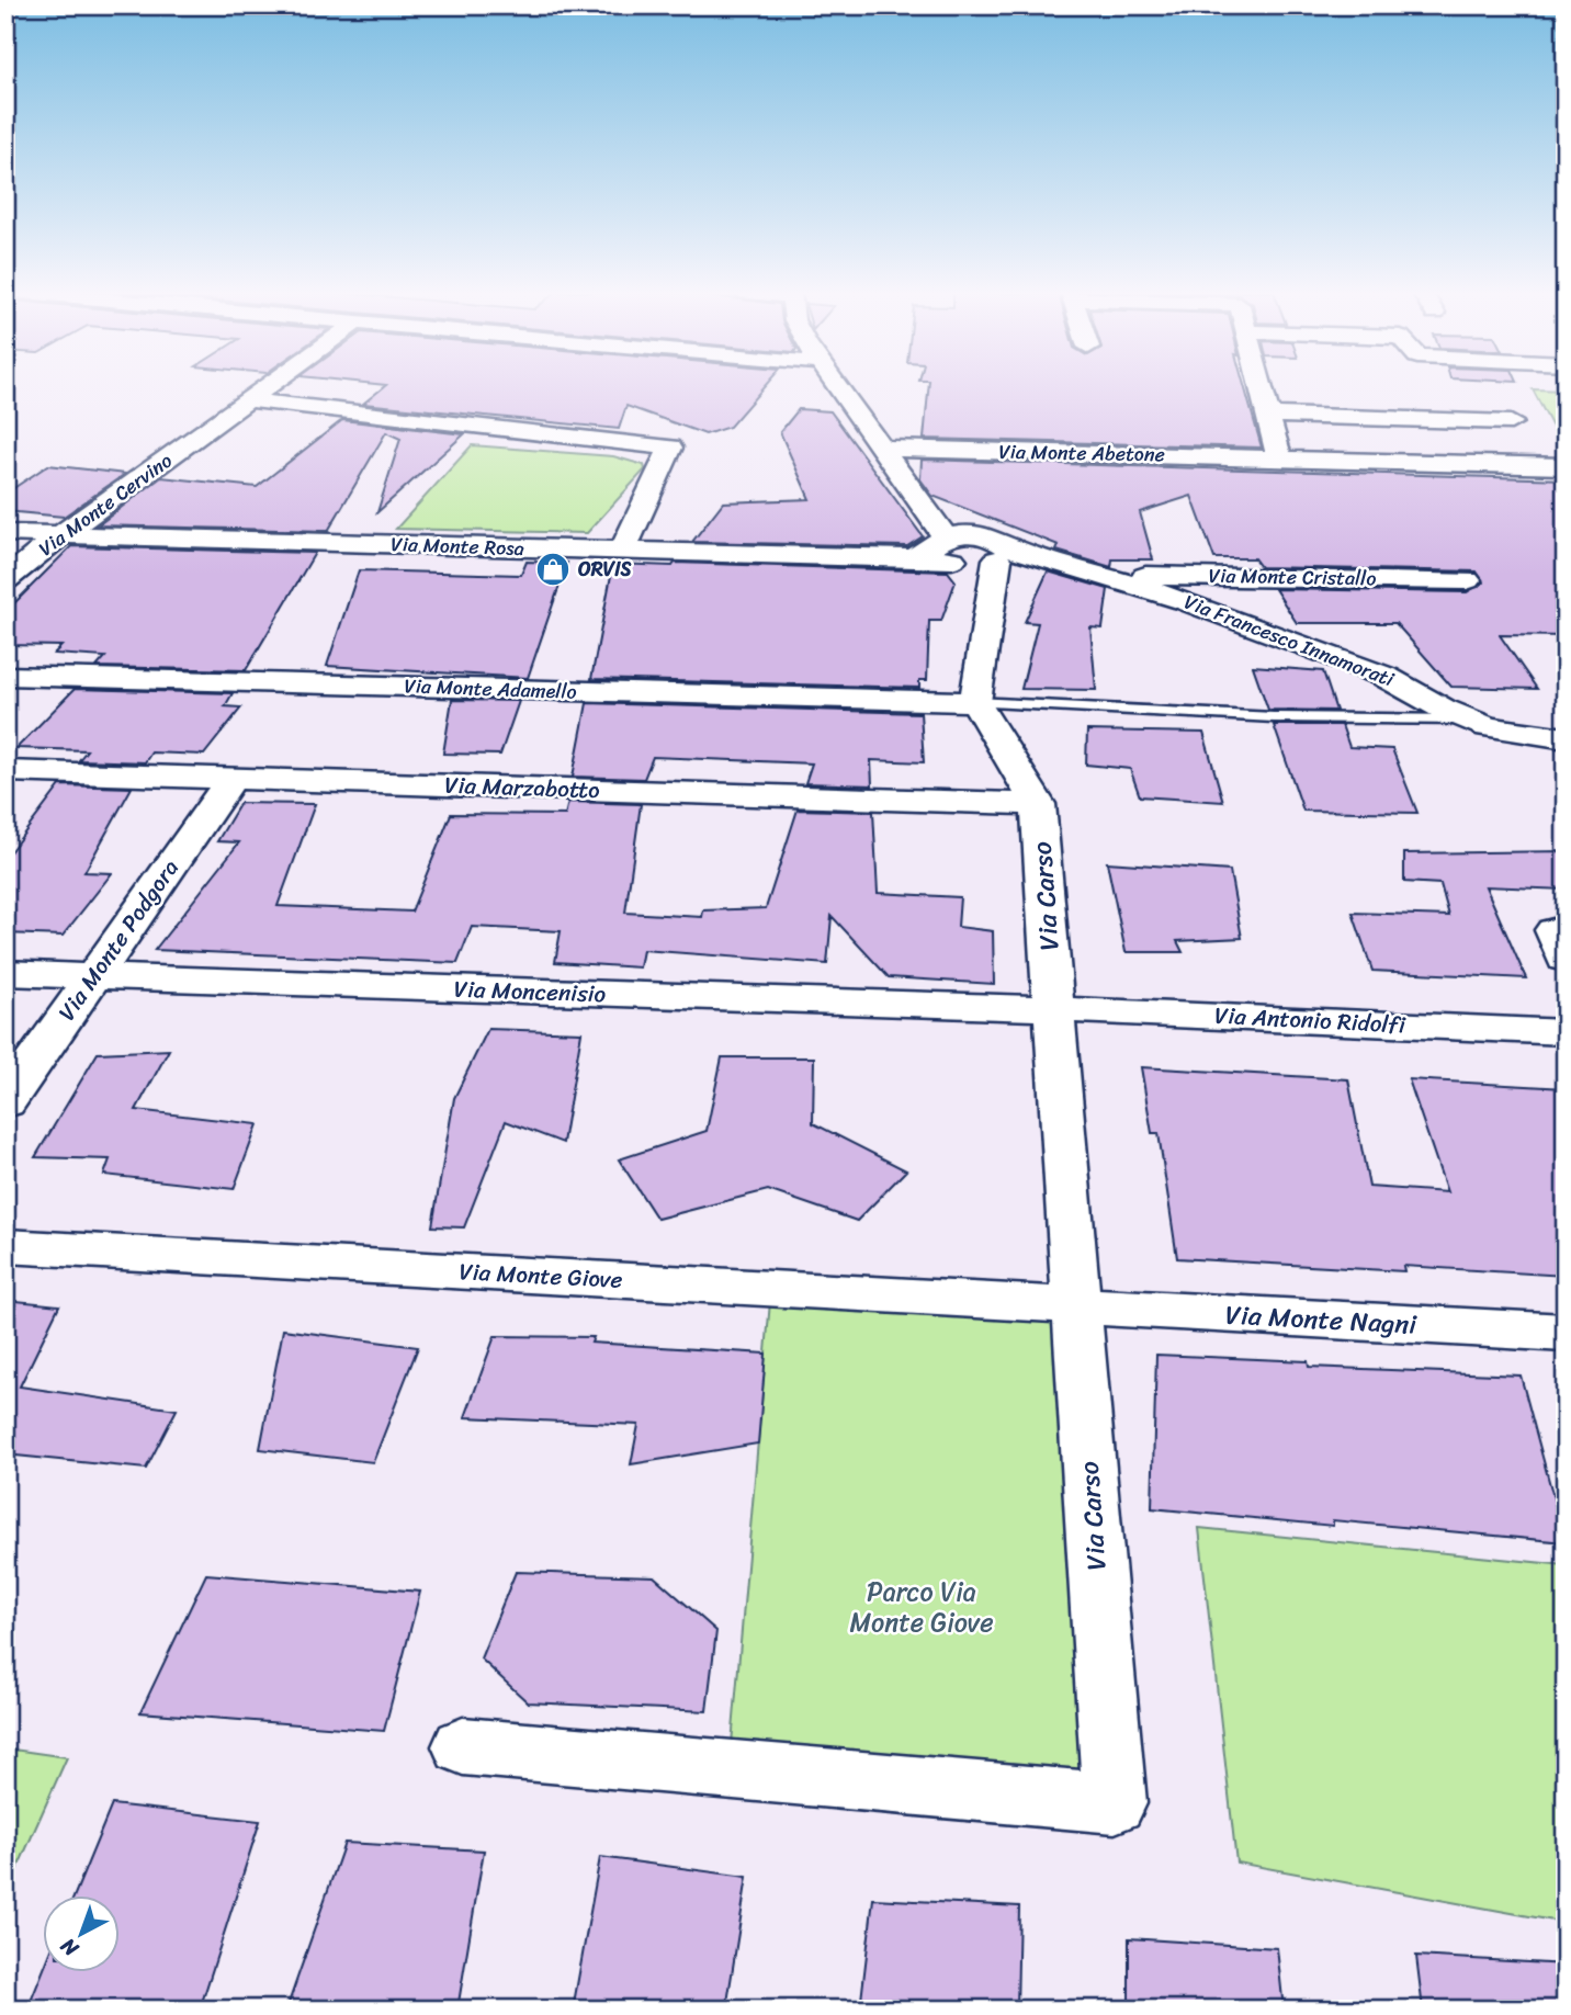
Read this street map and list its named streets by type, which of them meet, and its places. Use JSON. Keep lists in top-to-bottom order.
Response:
{
  "streets": {
    "street": [
      "Via Monte Abetone",
      "Via Monte Cervino",
      "Via Monte Rosa",
      "Via Monte Cristallo",
      "Via Francesco Innamorati",
      "Via Monte Adamello",
      "Via Marzabotto",
      "Via Carso",
      "Via Monte Podgora",
      "Via Moncenisio",
      "Via Antonio Ridolfi",
      "Via Monte Giove",
      "Via Monte Nagni"
    ]
  },
  "crossings": [
    ["Via Monte Abetone", "Via Francesco Innamorati"],
    ["Via Monte Cervino", "Via Monte Rosa"],
    ["Via Monte Rosa", "Via Francesco Innamorati"],
    ["Via Monte Cristallo", "Via Francesco Innamorati"],
    ["Via Monte Adamello", "Via Carso"],
    ["Via Marzabotto", "Via Carso"],
    ["Via Marzabotto", "Via Monte Podgora"],
    ["Via Carso", "Via Moncenisio"],
    ["Via Carso", "Via Antonio Ridolfi"],
    ["Via Carso", "Via Monte Giove"],
    ["Via Carso", "Via Monte Nagni"],
    ["Via Monte Podgora", "Via Moncenisio"],
    ["Via Moncenisio", "Via Antonio Ridolfi"],
    ["Via Monte Giove", "Via Monte Nagni"]
  ],
  "parks": ["Parco Via Monte Giove"],
  "places": {
    "shop": ["ORVIS"]
  },
  "north": "bottom left"
}
